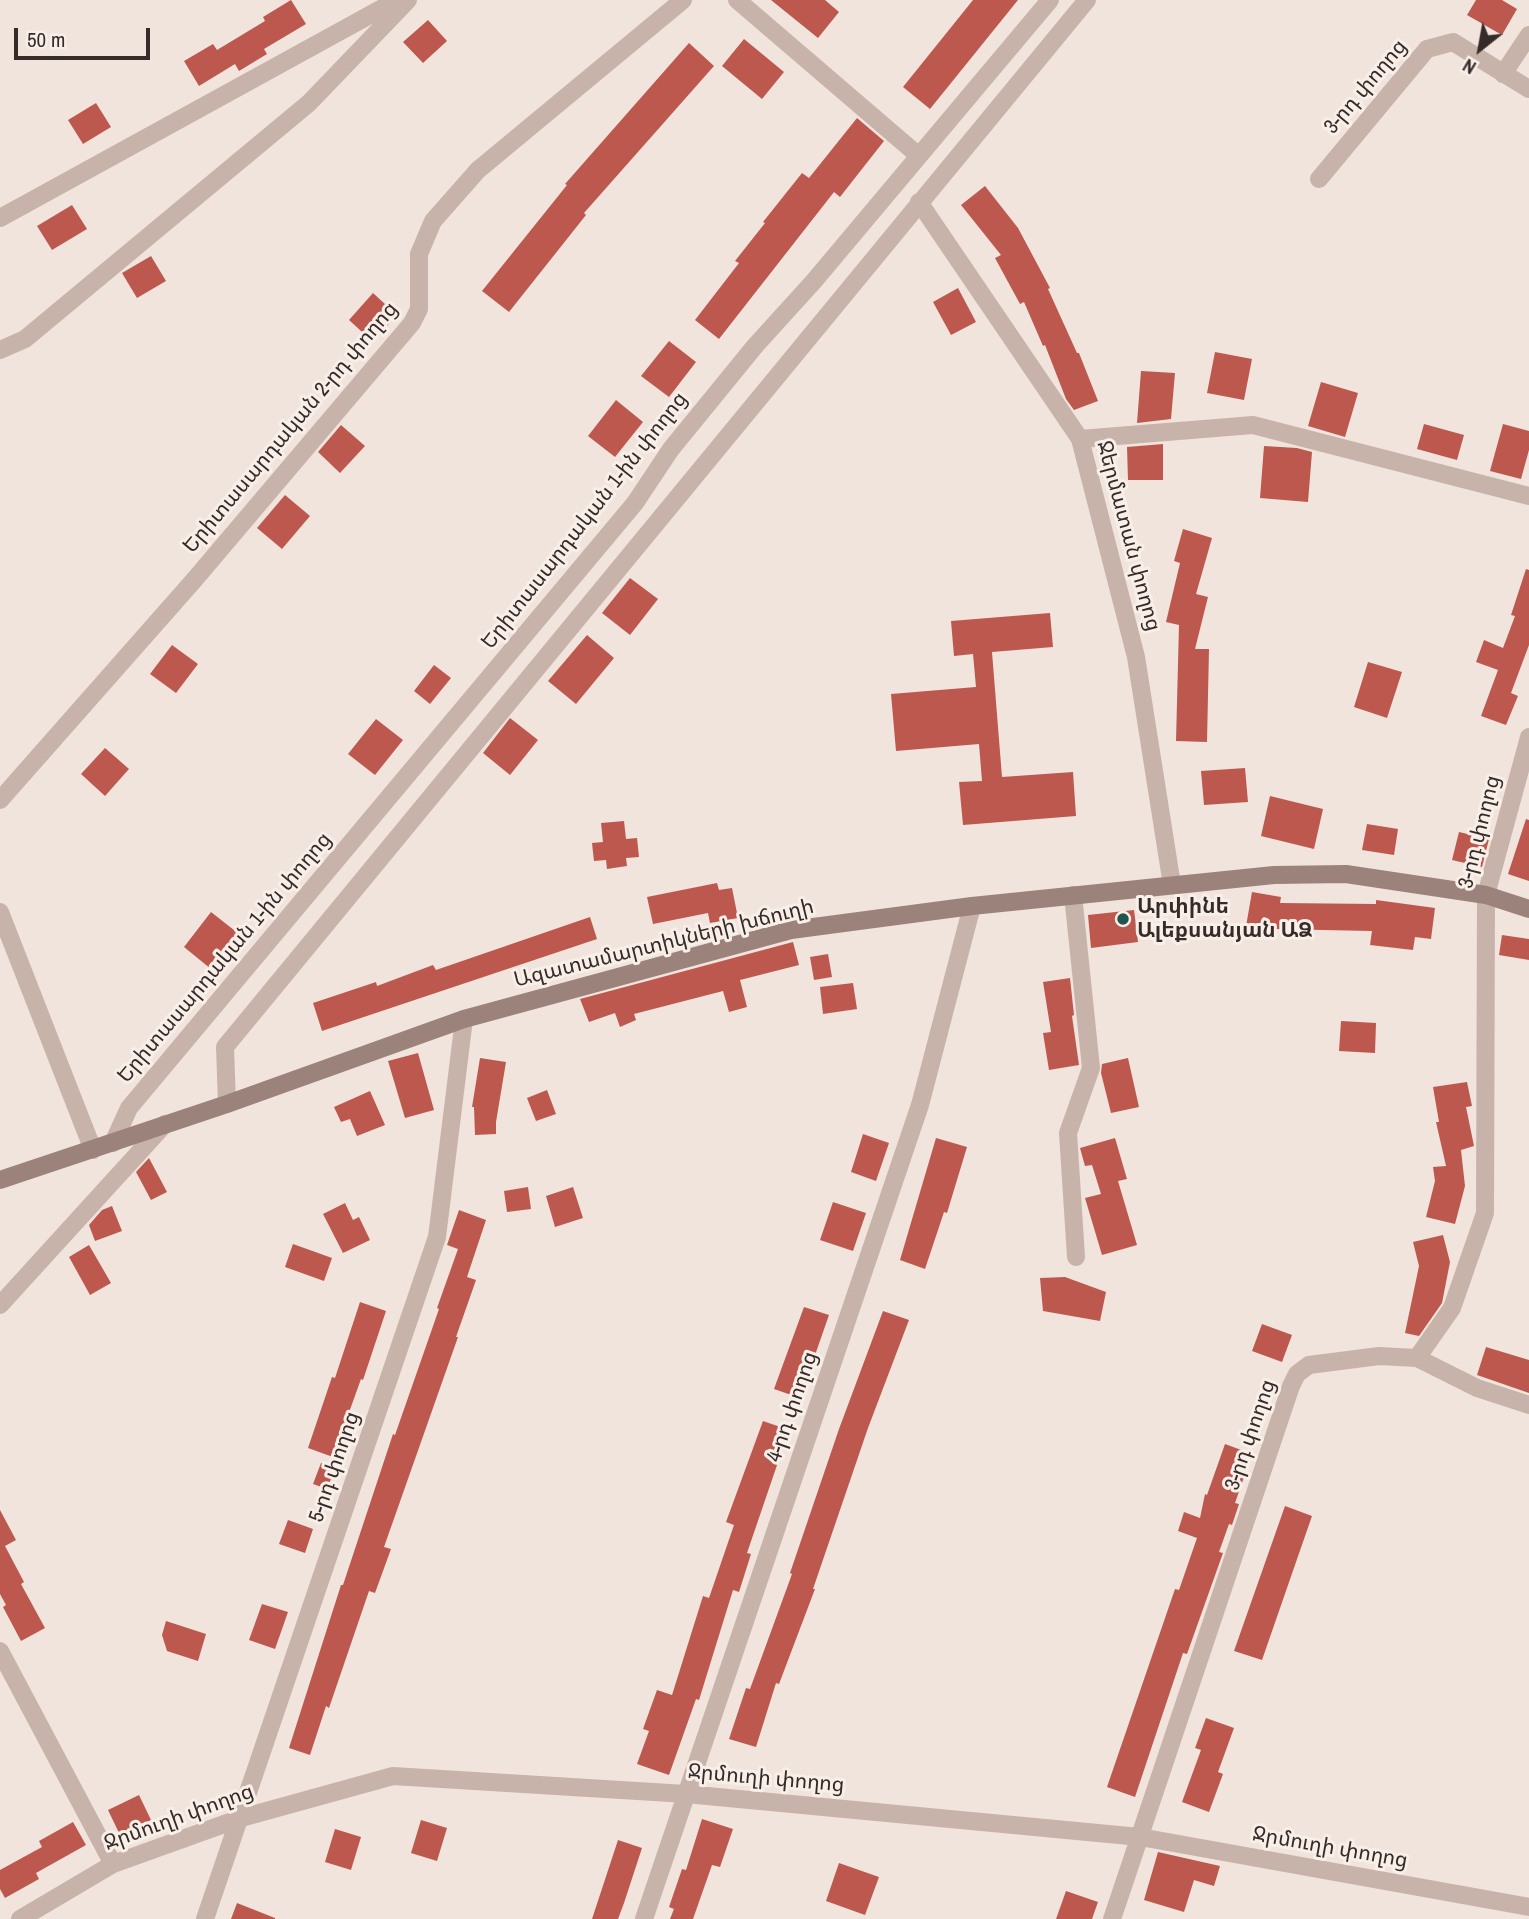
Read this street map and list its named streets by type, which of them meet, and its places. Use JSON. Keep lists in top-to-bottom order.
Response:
{
  "streets": {
    "main road": ["Ազատամարտիկների խճուղի"],
    "street": [
      "3-րդ փողոց",
      "Երիտասարդական 2-րդ փողոց",
      "Երիտասարդական 1-ին փողոց",
      "Ջերմատան փողոց",
      "4-րդ փողոց",
      "5-րդ փողոց",
      "Ջրմուղի փողոց"
    ]
  },
  "crossings": [
    ["3-րդ փողոց", "Ազատամարտիկների խճուղի"],
    ["3-րդ փողոց", "Ջրմուղի փողոց"],
    ["Երիտասարդական 1-ին փողոց", "Ազատամարտիկների խճուղի"],
    ["Ջերմատան փողոց", "Ազատամարտիկների խճուղի"],
    ["Ազատամարտիկների խճուղի", "4-րդ փողոց"],
    ["Ազատամարտիկների խճուղի", "5-րդ փողոց"],
    ["4-րդ փողոց", "Ջրմուղի փողոց"],
    ["5-րդ փողոց", "Ջրմուղի փողոց"]
  ],
  "places": ["Արփինե Ալեքսանյան ԱՁ"],
  "scale_bar": "50 m",
  "north": "bottom left"
}
